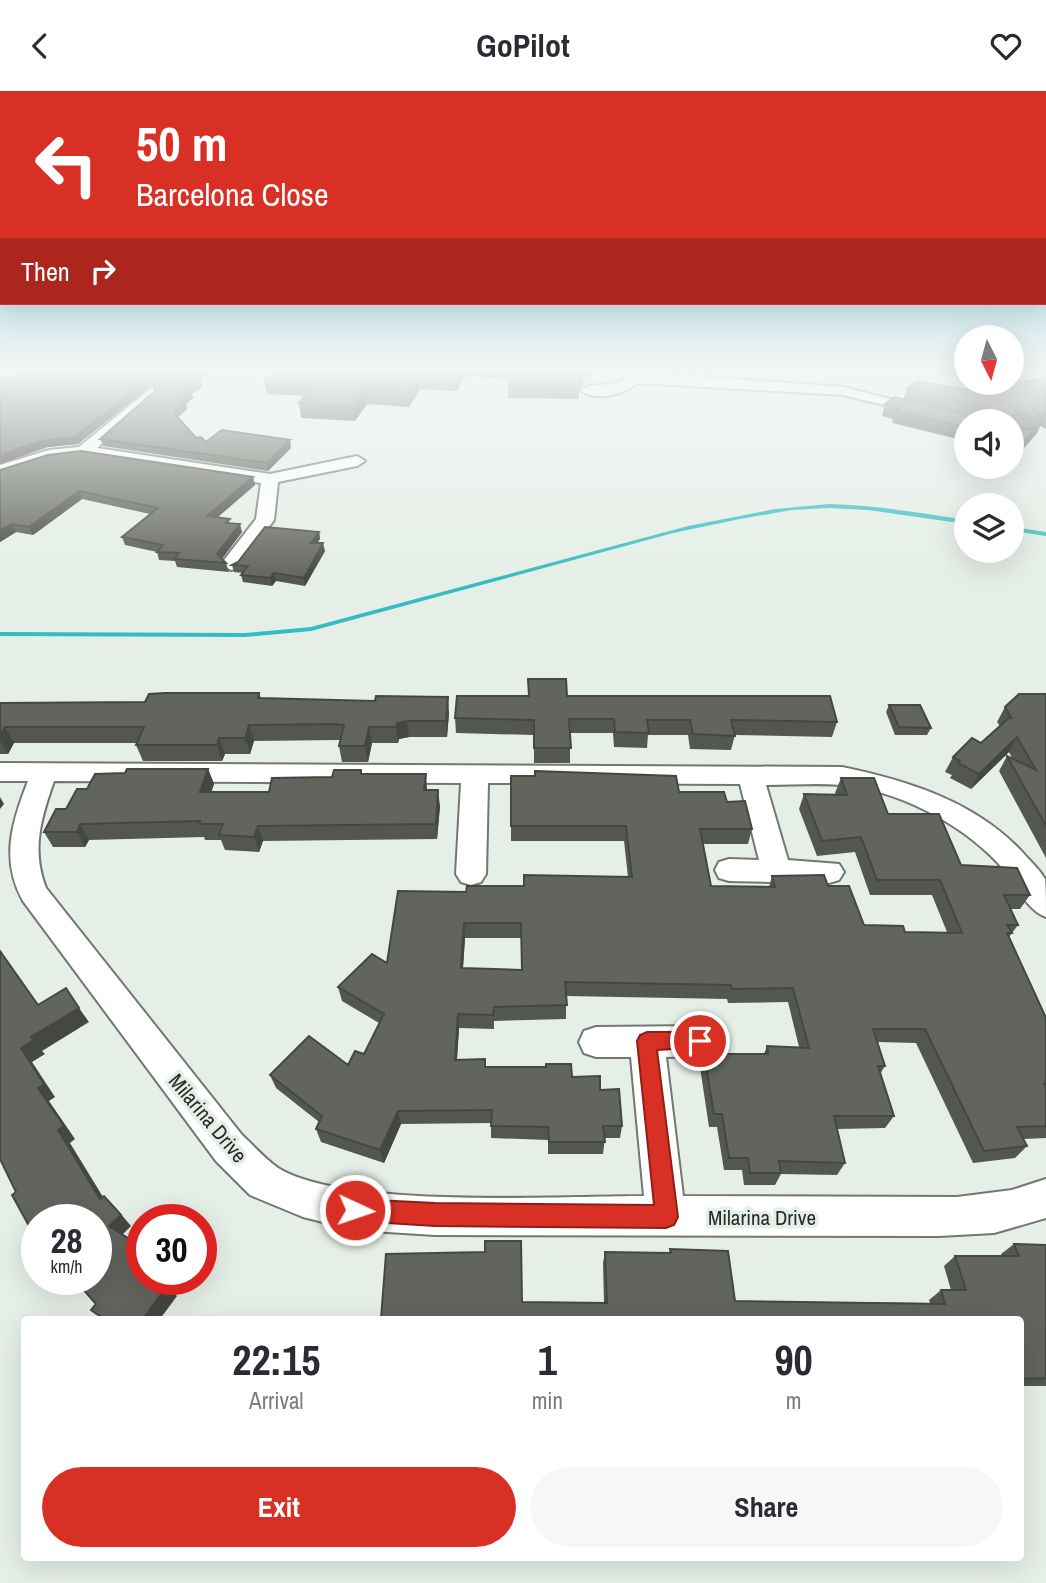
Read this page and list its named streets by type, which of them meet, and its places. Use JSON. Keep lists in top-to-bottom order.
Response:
{
  "streets": {
    "street": ["Milarina Drive"]
  },
  "north": "bottom",
  "page": {
    "header": "GoPilot",
    "turn": ["50 m", "Barcelona Close"],
    "then": "Then",
    "speed": "28 km/h",
    "limit": "30",
    "eta": [
      "22:15",
      "Arrival",
      "1",
      "min",
      "90",
      "m"
    ],
    "buttons": ["Exit", "Share"]
  }
}
